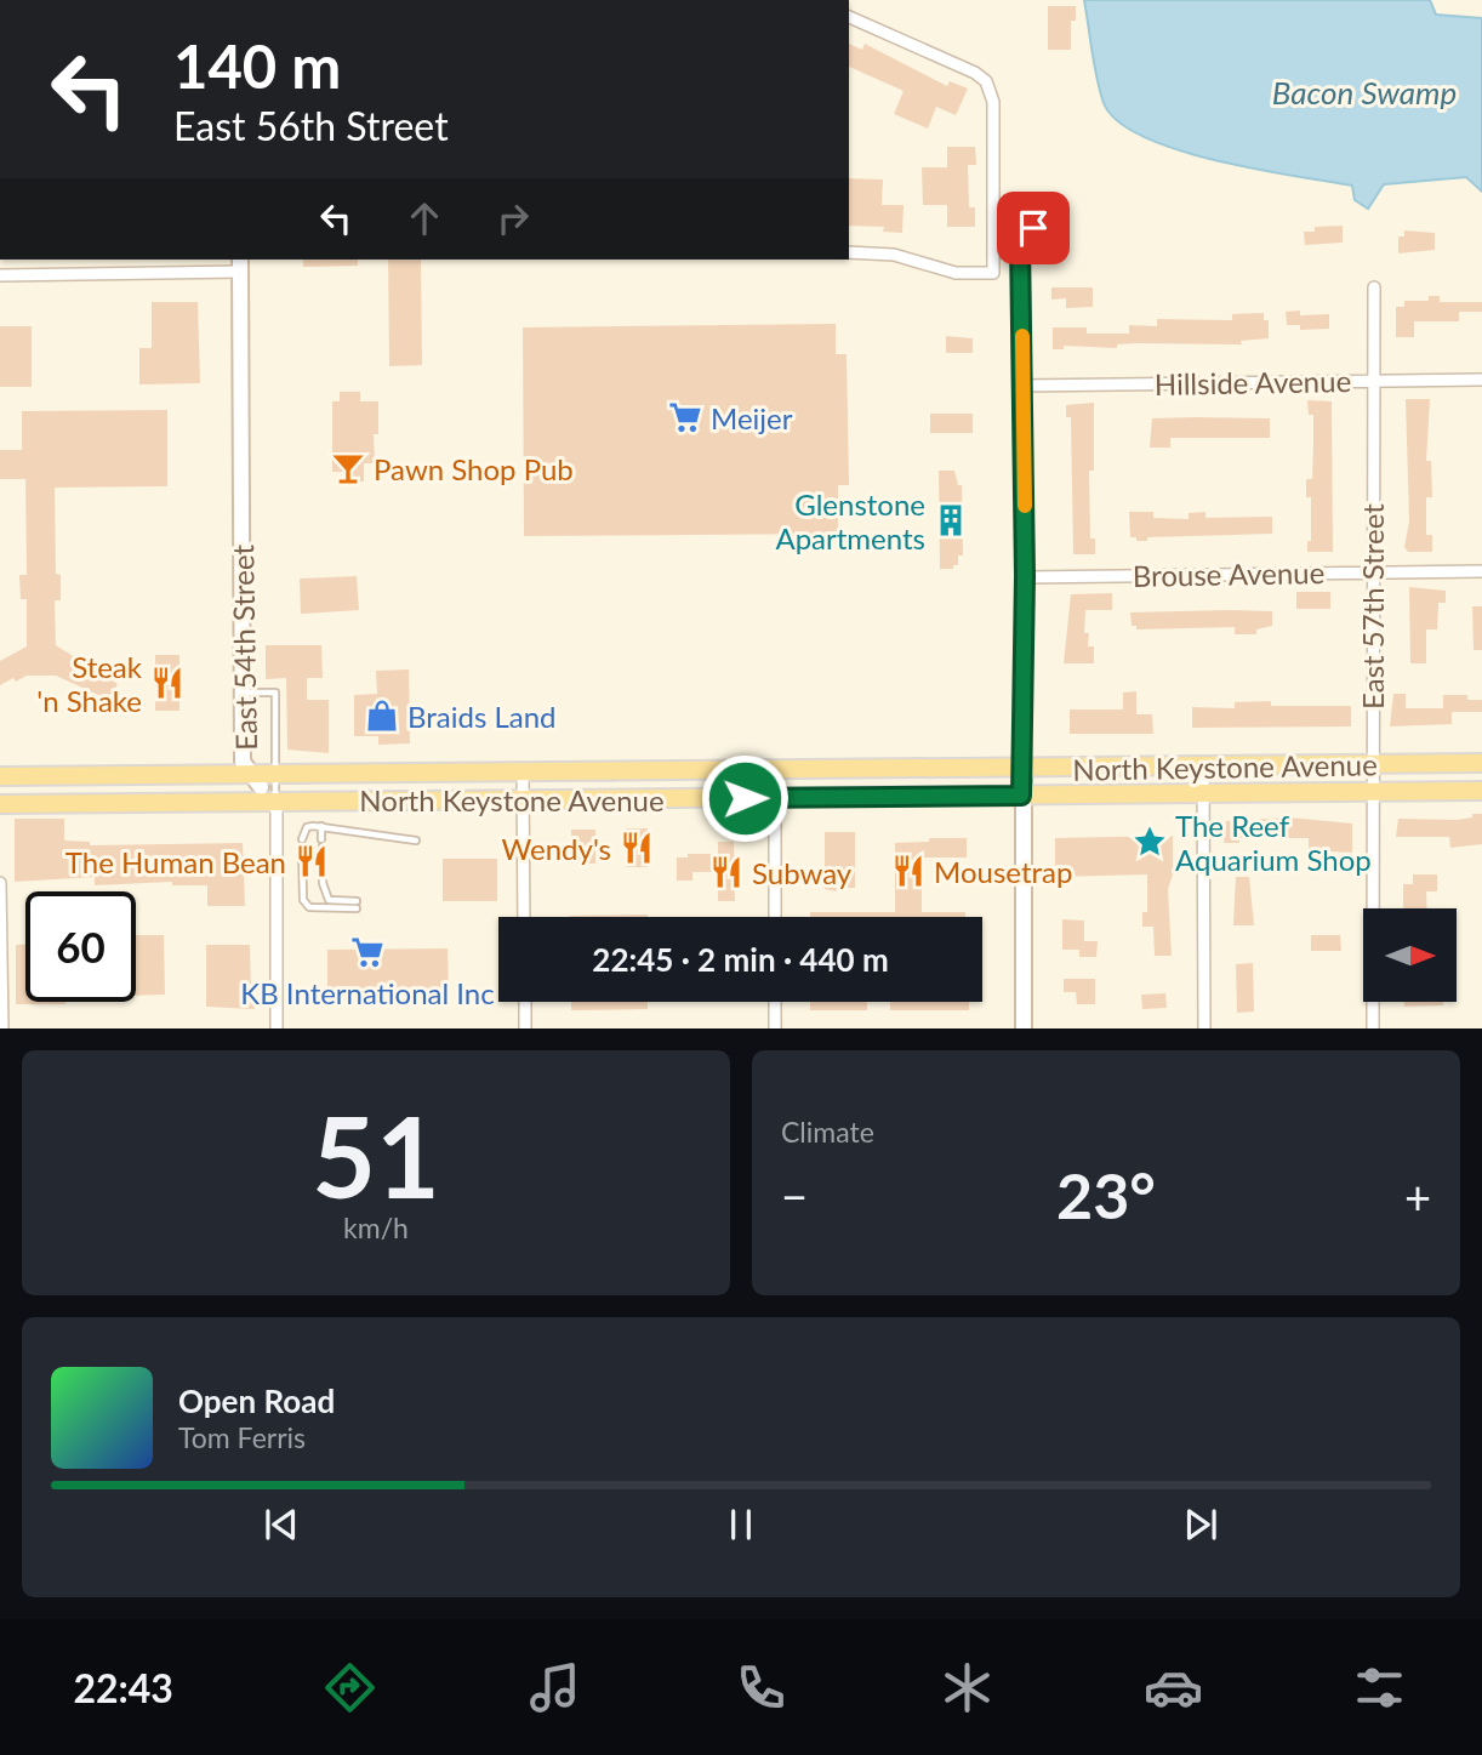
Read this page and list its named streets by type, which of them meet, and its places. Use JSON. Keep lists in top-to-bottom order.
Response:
{
  "streets": {
    "main road": ["North Keystone Avenue"],
    "street": [
      "Hillside Avenue",
      "Brouse Avenue",
      "East 57th Street",
      "East 54th Street"
    ]
  },
  "crossings": [
    ["Hillside Avenue", "East 57th Street"],
    ["Brouse Avenue", "East 57th Street"],
    ["East 57th Street", "North Keystone Avenue"],
    ["East 54th Street", "North Keystone Avenue"]
  ],
  "water": ["Bacon Swamp"],
  "places": {
    "supermarket": ["Meijer", "KB International Inc"],
    "bar": ["Pawn Shop Pub"],
    "building": ["Glenstone Apartments"],
    "restaurant": [
      "Steak 'n Shake",
      "Wendy's",
      "The Human Bean",
      "Mousetrap",
      "Subway"
    ],
    "shop": ["Braids Land"],
    "place": ["The Reef Aquarium Shop"]
  },
  "north": "right",
  "page": {
    "turn": ["140 m", "East 56th Street"],
    "limit": "60",
    "trip": "22:45 · 2 min · 440 m",
    "tile": [
      ["51", "km/h"],
      "Climate"
    ],
    "heat": ["−", "23°", "+"],
    "song": ["Open Road", "Tom Ferris"],
    "tabs": "22:43"
  }
}
